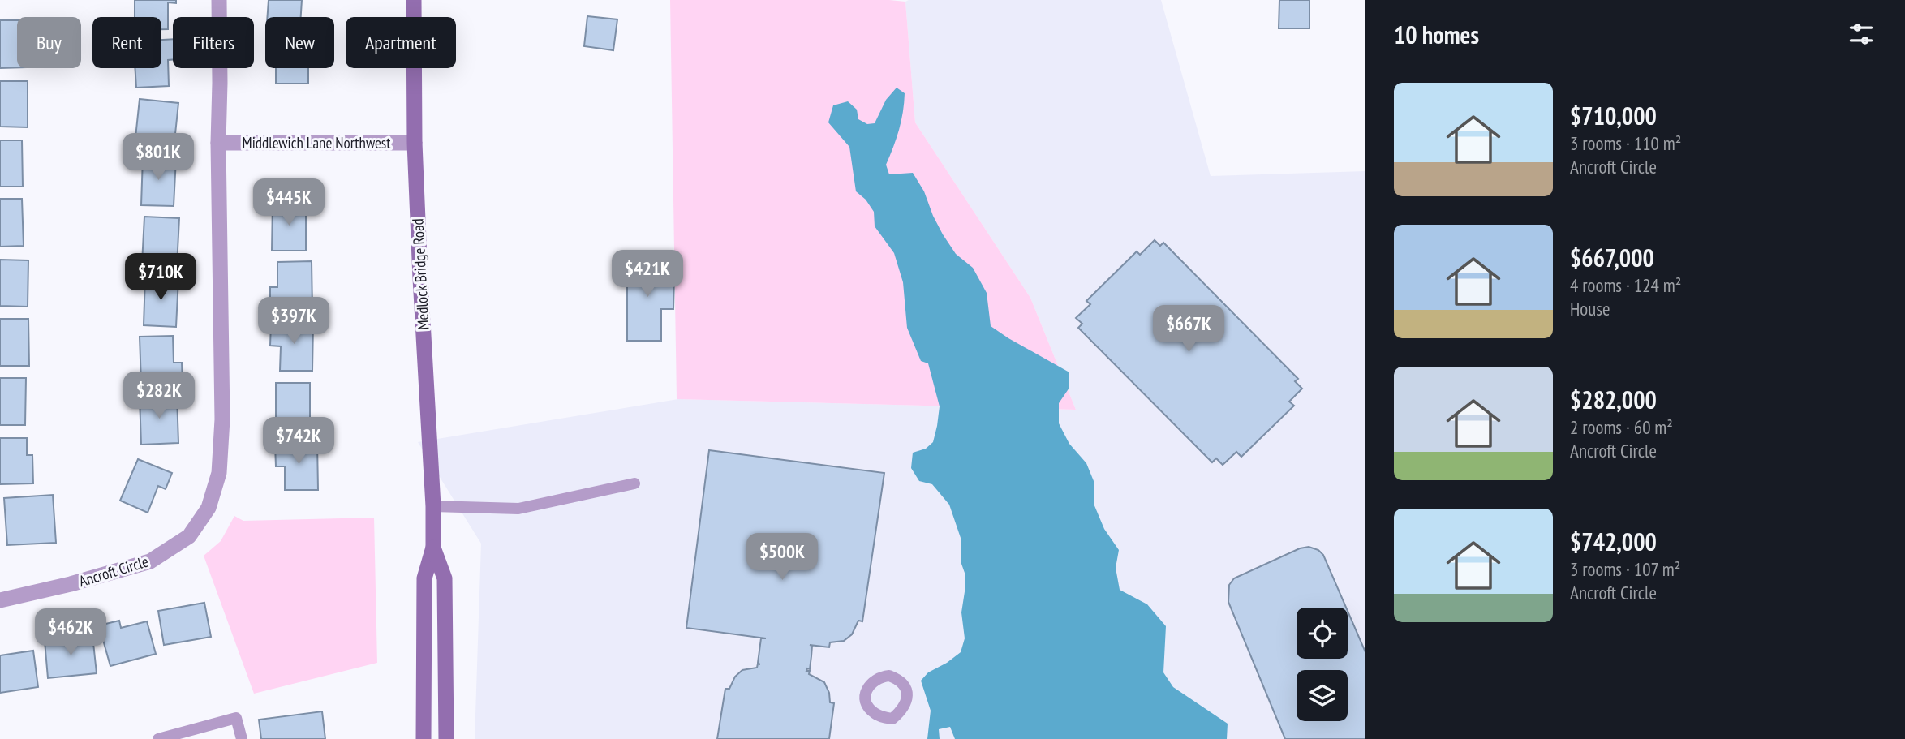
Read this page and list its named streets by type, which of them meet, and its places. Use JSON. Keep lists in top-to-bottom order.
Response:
{
  "streets": {
    "main road": ["Medlock Bridge Road"],
    "street": ["Middlewich Lane Northwest", "Ancroft Circle"]
  },
  "crossings": [
    ["Middlewich Lane Northwest", "Medlock Bridge Road"],
    ["Middlewich Lane Northwest", "Ancroft Circle"]
  ],
  "page": {
    "heading": "10 homes",
    "chip": [
      "Buy",
      "Rent",
      "Filters",
      "New",
      "Apartment"
    ],
    "list": [
      {
        "name": "$710,000",
        "note": "3 rooms · 110 m² · Ancroft Circle"
      },
      {
        "name": "$667,000",
        "note": "4 rooms · 124 m² · House"
      },
      {
        "name": "$282,000",
        "note": "2 rooms · 60 m² · Ancroft Circle"
      },
      {
        "name": "$742,000",
        "note": "3 rooms · 107 m² · Ancroft Circle"
      }
    ],
    "price": [
      "$801K",
      "$445K",
      "$421K",
      "$710K",
      "$397K",
      "$667K",
      "$282K",
      "$742K",
      "$500K",
      "$462K"
    ]
  }
}
